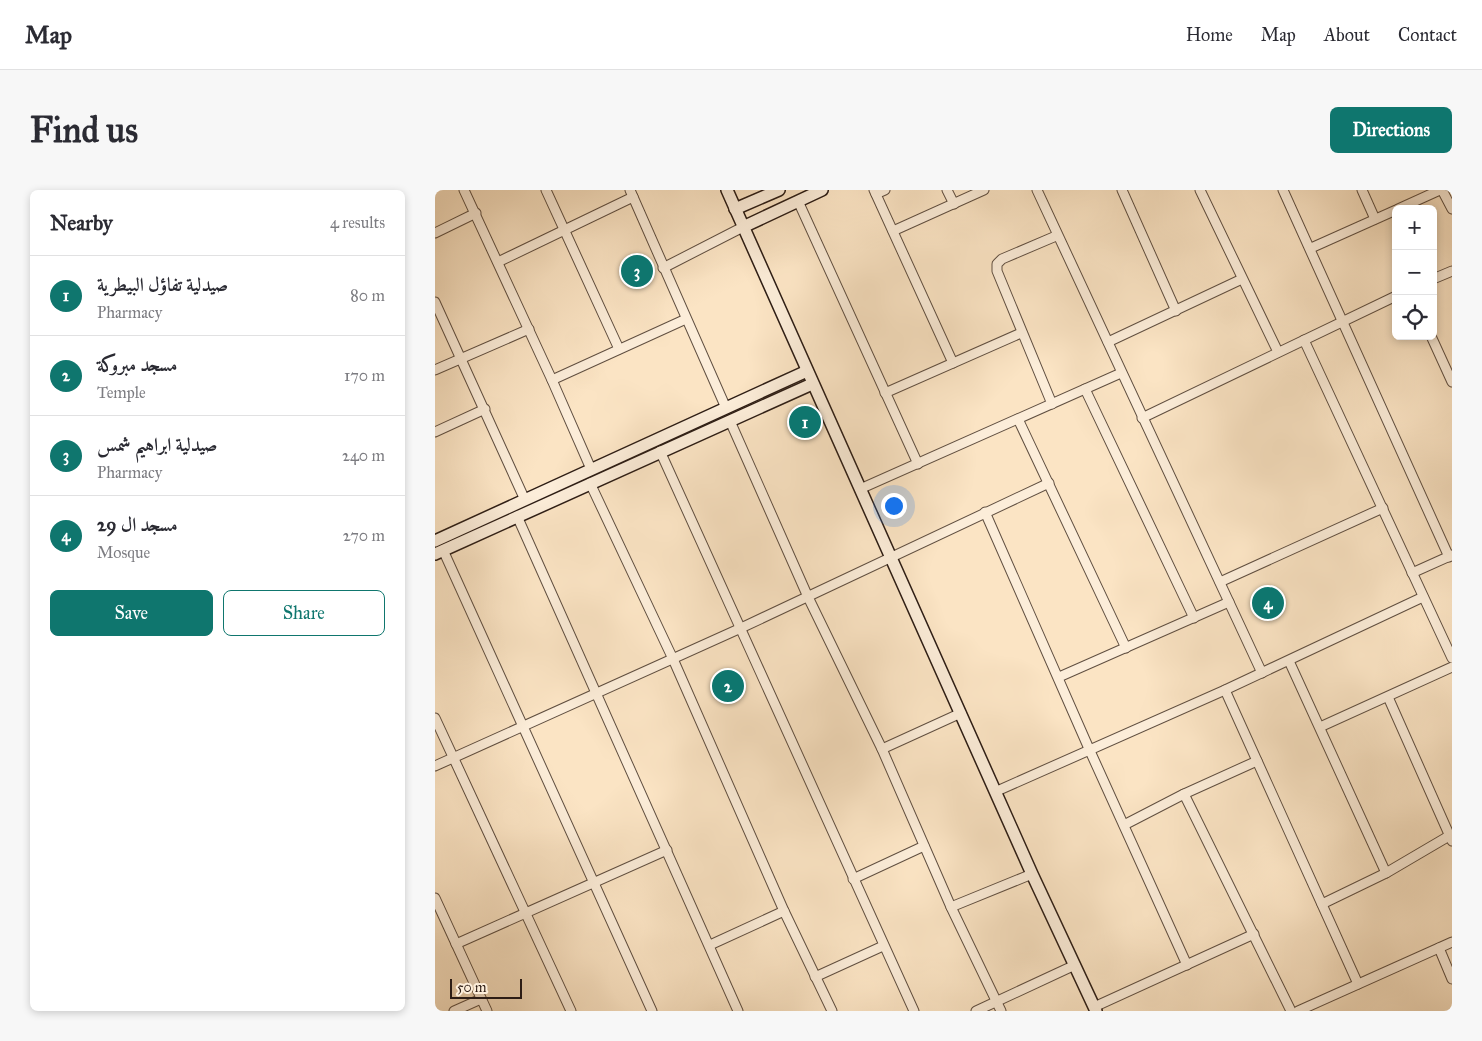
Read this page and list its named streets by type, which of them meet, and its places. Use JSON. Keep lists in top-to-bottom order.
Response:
{
  "scale_bar": "50 m",
  "page": {
    "header": "Map",
    "nav": [
      "Home",
      "Map",
      "About",
      "Contact"
    ],
    "buttons": [
      "Directions",
      ["Save", "Share"]
    ],
    "title": "Find us",
    "heading": ["Nearby", "4 results"],
    "map_buttons": ["+", "−"],
    "pins": [
      "3",
      "1",
      "4",
      "2"
    ],
    "list": [
      {
        "mark": "1",
        "name": "صيدلية تفاؤل البيطرية",
        "note": "Pharmacy",
        "value": "80 m"
      },
      {
        "mark": "2",
        "name": "مسجد مبروكة",
        "note": "Temple",
        "value": "170 m"
      },
      {
        "mark": "3",
        "name": "صيدلية ابراهيم شمس",
        "note": "Pharmacy",
        "value": "240 m"
      },
      {
        "mark": "4",
        "name": "مسجد ال 29",
        "note": "Mosque",
        "value": "270 m"
      }
    ],
    "scale": "50 m"
  }
}
